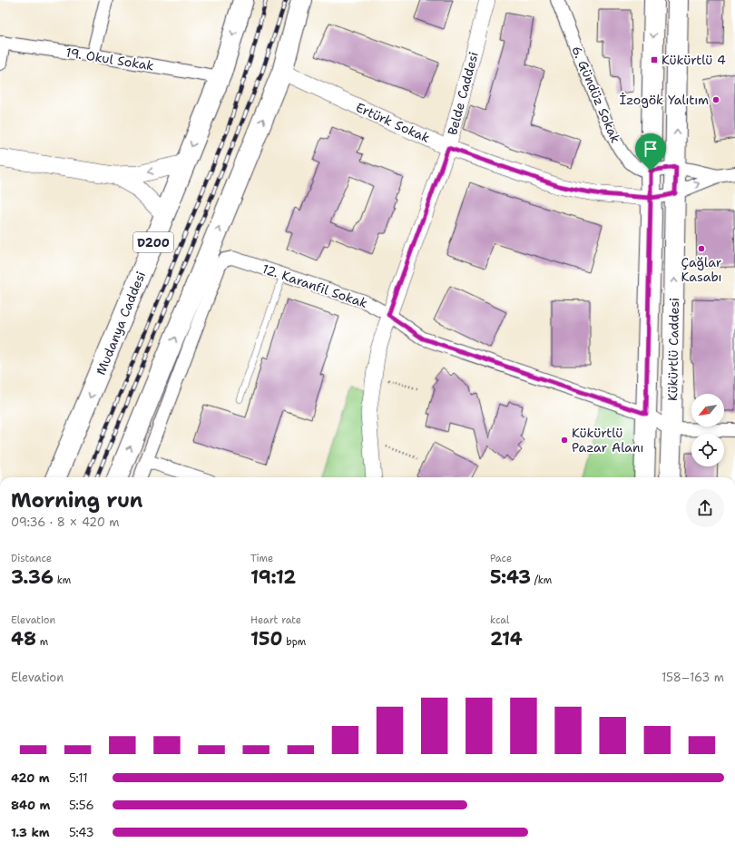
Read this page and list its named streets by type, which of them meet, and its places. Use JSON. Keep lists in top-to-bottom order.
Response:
{
  "streets": {
    "main road": ["D200", "Mudanya Caddesi", "Kükürtlü Caddesi"],
    "street": [
      "19. Okul Sokak",
      "Belde Caddesi",
      "6. Gündüz Sokak",
      "Ertürk Sokak",
      "12. Karanfil Sokak"
    ]
  },
  "crossings": [
    ["19. Okul Sokak", "Mudanya Caddesi"],
    ["Belde Caddesi", "Ertürk Sokak"],
    ["Belde Caddesi", "12. Karanfil Sokak"],
    ["6. Gündüz Sokak", "Kükürtlü Caddesi"],
    ["Ertürk Sokak", "Kükürtlü Caddesi"],
    ["12. Karanfil Sokak", "Kükürtlü Caddesi"]
  ],
  "places": {
    "transit": ["Kükürtlü 4"],
    "other": ["İzogök Yalıtım", "Çağlar Kasabı", "Kükürtlü Pazar Alanı"]
  },
  "north": "bottom left",
  "page": {
    "heading": ["Morning run", "09:36 · 8 × 420 m"],
    "stats": [
      ["Distance", "3.36 km"],
      ["Time", "19:12"],
      ["Pace", "5:43 /km"],
      ["Elevation", "48 m"],
      ["Heart rate", "150 bpm"],
      ["kcal", "214"]
    ],
    "chart": ["Elevation", "158–163 m"],
    "list": [
      {
        "name": "420 m",
        "note": "5:11"
      },
      {
        "name": "840 m",
        "note": "5:56"
      },
      {
        "name": "1.3 km",
        "note": "5:43"
      }
    ]
  }
}
